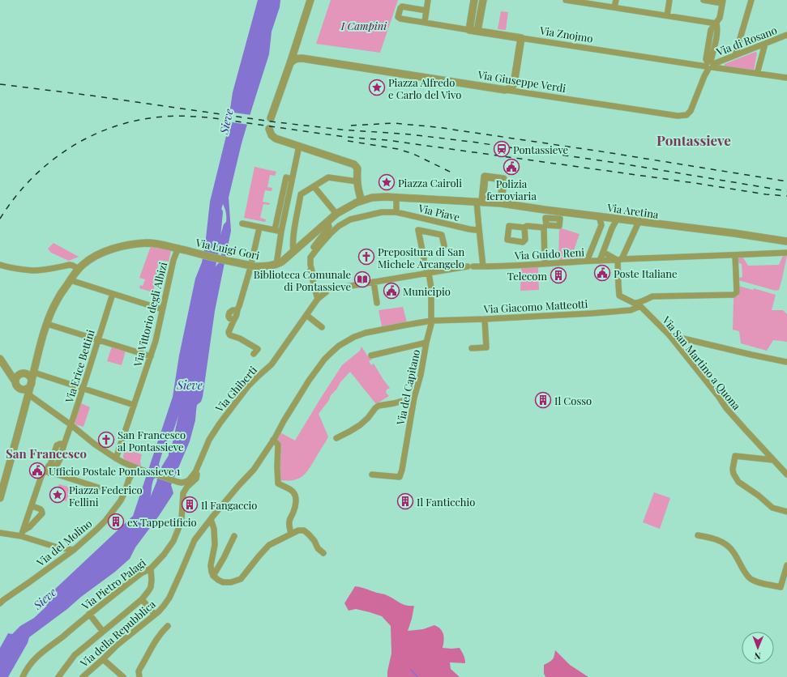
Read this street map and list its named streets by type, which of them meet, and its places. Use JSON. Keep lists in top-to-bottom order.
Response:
{
  "streets": {
    "street": [
      "Via Znojmo",
      "Via di Rosano",
      "Via Giuseppe Verdi",
      "Via Aretina",
      "Via Piave",
      "Via Luigi Gori",
      "Via Guido Reni",
      "Via Giacomo Matteotti",
      "Via Vittorio degli Albizi",
      "Via San Martino a Quona",
      "Via Erice Bettini",
      "Via del Capitano",
      "Via Ghiberti",
      "Via del Molino",
      "Via Pietro Palagi",
      "Via della Repubblica"
    ]
  },
  "crossings": [
    ["Via Znojmo", "Via di Rosano"],
    ["Via Znojmo", "Via Giuseppe Verdi"],
    ["Via di Rosano", "Via Giuseppe Verdi"],
    ["Via Luigi Gori", "Via Vittorio degli Albizi"],
    ["Via Guido Reni", "Via Giacomo Matteotti"],
    ["Via Guido Reni", "Via San Martino a Quona"],
    ["Via Guido Reni", "Via del Capitano"],
    ["Via Guido Reni", "Via Ghiberti"],
    ["Via Giacomo Matteotti", "Via San Martino a Quona"],
    ["Via Giacomo Matteotti", "Via del Capitano"],
    ["Via Giacomo Matteotti", "Via della Repubblica"],
    ["Via Ghiberti", "Via del Molino"],
    ["Via Ghiberti", "Via Pietro Palagi"]
  ],
  "districts": ["Pontassieve", "San Francesco"],
  "water": ["Sieve"],
  "parks": ["I Campini"],
  "places": {
    "place": ["Piazza Alfredo e Carlo del Vivo", "Piazza Cairoli", "Piazza Federico Fellini"],
    "station": ["Pontassieve"],
    "public building": [
      "Polizia ferroviaria",
      "Poste Italiane",
      "Municipio",
      "Ufficio Postale Pontassieve 1"
    ],
    "church": ["Prepositura di San Michele Arcangelo", "San Francesco al Pontassieve"],
    "building": [
      "Telecom",
      "Il Cosso",
      "Il Fanticchio",
      "Il Fangaccio",
      "ex Tappetificio"
    ],
    "library": ["Biblioteca Comunale di Pontassieve"]
  },
  "north": "bottom"
}
